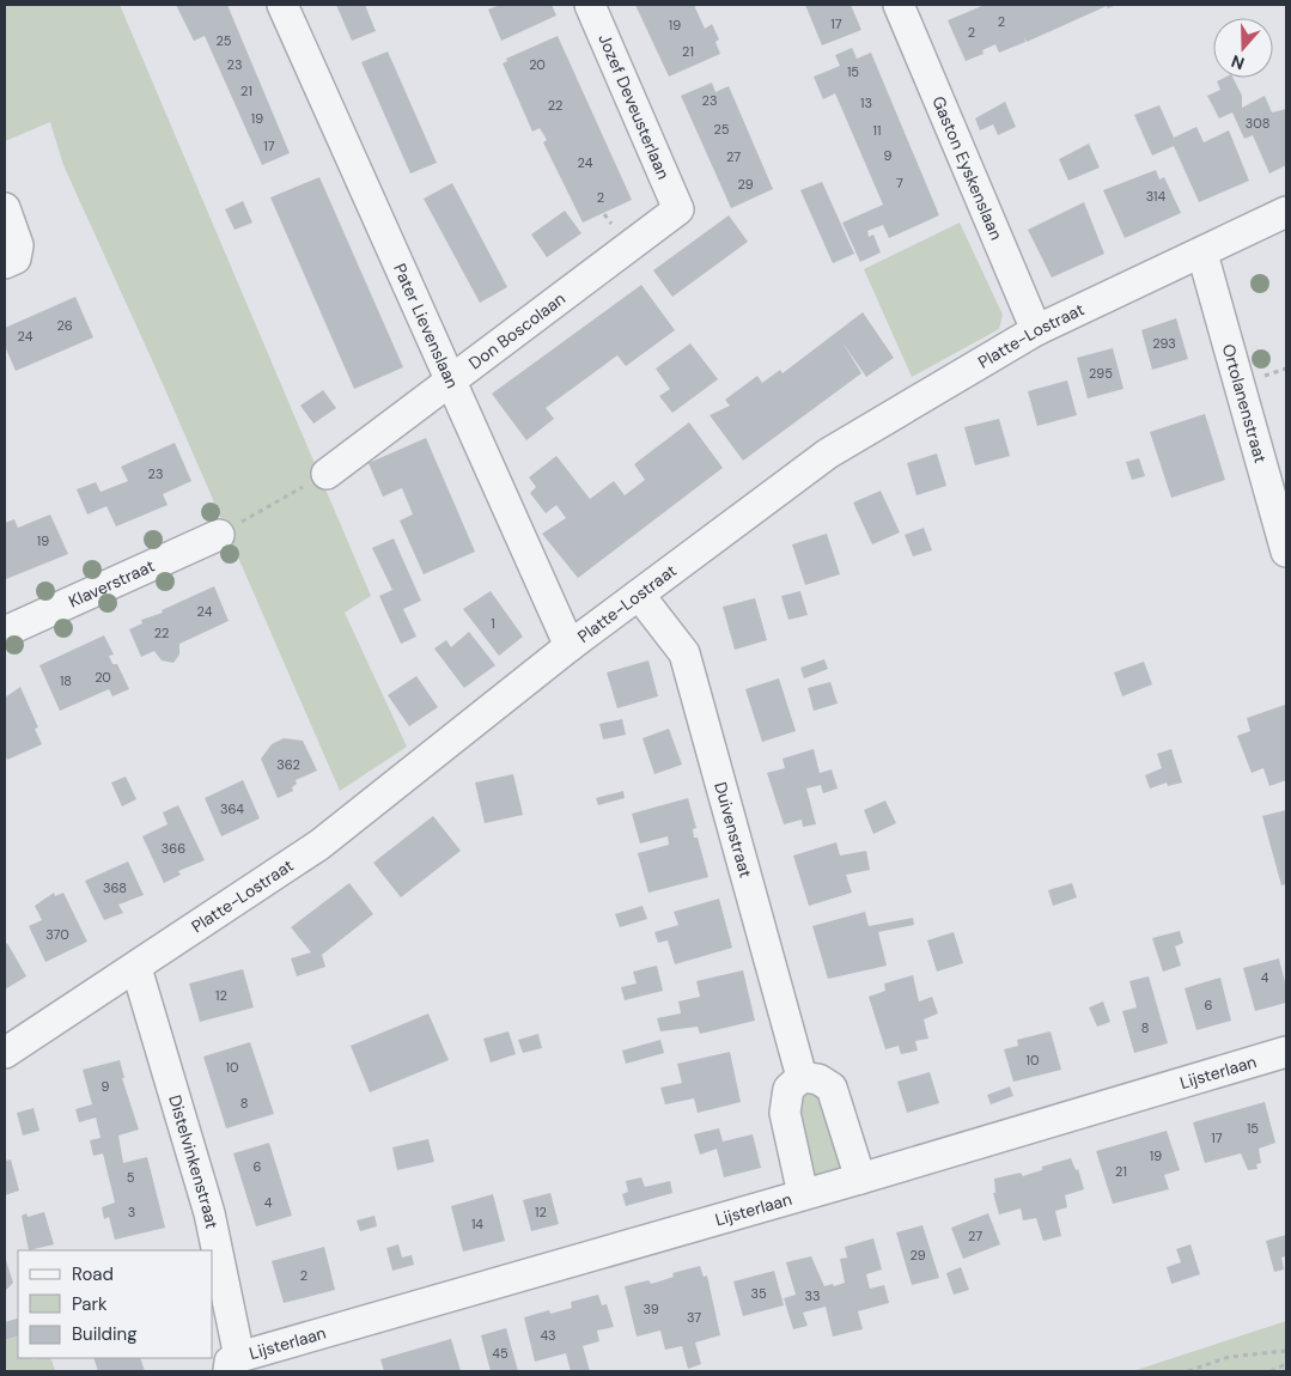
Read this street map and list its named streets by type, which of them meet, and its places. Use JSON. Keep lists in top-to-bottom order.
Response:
{
  "streets": {
    "street": [
      "Jozef Deveusterlaan",
      "Gaston Eyskenslaan",
      "Pater Lievenslaan",
      "Don Boscolaan",
      "Platte-Lostraat",
      "Ortolanenstraat",
      "Klaverstraat",
      "Duivenstraat",
      "Lijsterlaan",
      "Distelvinkenstraat"
    ]
  },
  "crossings": [
    ["Jozef Deveusterlaan", "Don Boscolaan"],
    ["Gaston Eyskenslaan", "Platte-Lostraat"],
    ["Pater Lievenslaan", "Don Boscolaan"],
    ["Pater Lievenslaan", "Platte-Lostraat"],
    ["Platte-Lostraat", "Ortolanenstraat"],
    ["Platte-Lostraat", "Duivenstraat"],
    ["Platte-Lostraat", "Distelvinkenstraat"],
    ["Lijsterlaan", "Distelvinkenstraat"]
  ],
  "house_numbers": [
    "2",
    "17",
    "19",
    "2",
    "25",
    "21",
    "23",
    "20",
    "15",
    "21",
    "23",
    "13",
    "22",
    "19",
    "308",
    "25",
    "11",
    "17",
    "9",
    "27",
    "24",
    "7",
    "29",
    "314",
    "2",
    "26",
    "24",
    "293",
    "295",
    "23",
    "19",
    "24",
    "1",
    "22",
    "20",
    "18",
    "362",
    "364",
    "366",
    "368",
    "370",
    "4",
    "12",
    "6",
    "8",
    "10",
    "10",
    "9",
    "8",
    "15",
    "17",
    "19",
    "6",
    "21",
    "5",
    "4",
    "3",
    "12",
    "14",
    "27",
    "29",
    "2",
    "35",
    "33",
    "39",
    "37",
    "43",
    "45"
  ],
  "legend": ["Road", "Park", "Building"],
  "north": "bottom"
}
